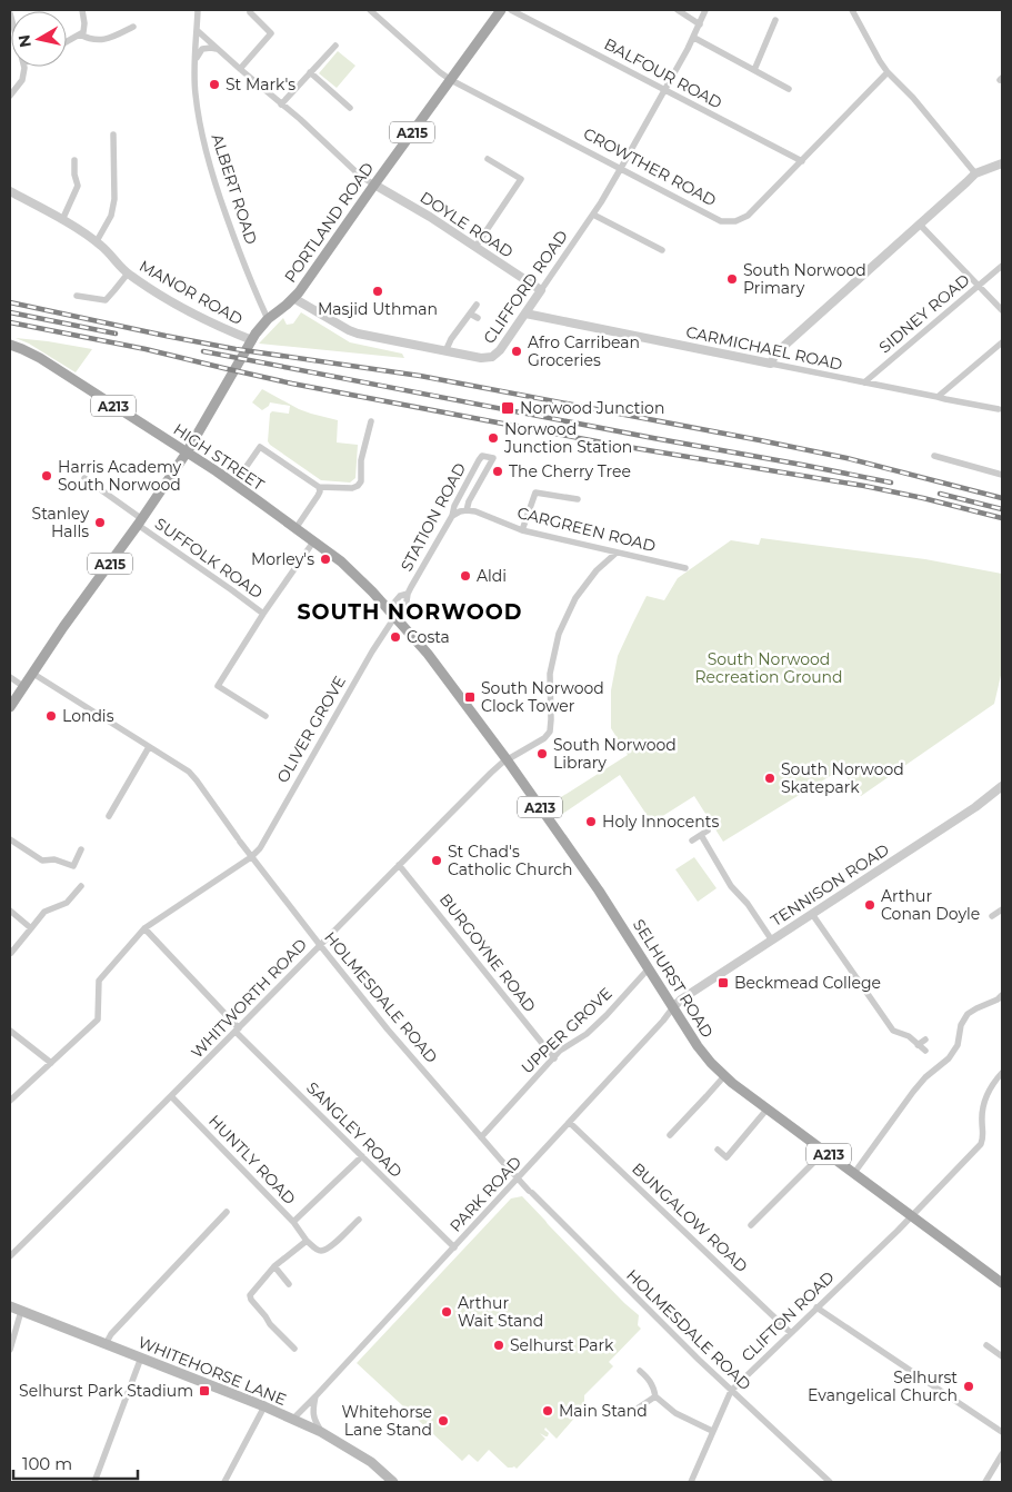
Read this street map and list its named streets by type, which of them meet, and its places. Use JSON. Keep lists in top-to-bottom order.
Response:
{
  "streets": {
    "main road": [
      "A215",
      "PORTLAND ROAD",
      "A213",
      "HIGH STREET",
      "SELHURST ROAD",
      "WHITEHORSE LANE"
    ],
    "street": [
      "BALFOUR ROAD",
      "CROWTHER ROAD",
      "ALBERT ROAD",
      "DOYLE ROAD",
      "CLIFFORD ROAD",
      "MANOR ROAD",
      "SIDNEY ROAD",
      "CARMICHAEL ROAD",
      "STATION ROAD",
      "CARGREEN ROAD",
      "SUFFOLK ROAD",
      "OLIVER GROVE",
      "TENNISON ROAD",
      "BURGOYNE ROAD",
      "HOLMESDALE ROAD",
      "WHITWORTH ROAD",
      "UPPER GROVE",
      "SANGLEY ROAD",
      "HUNTLY ROAD",
      "PARK ROAD",
      "BUNGALOW ROAD",
      "CLIFTON ROAD"
    ]
  },
  "crossings": [
    ["BALFOUR ROAD", "CROWTHER ROAD"],
    ["BALFOUR ROAD", "CLIFFORD ROAD"],
    ["A215", "PORTLAND ROAD"],
    ["A215", "HIGH STREET"],
    ["A215", "SUFFOLK ROAD"],
    ["A215", "HOLMESDALE ROAD"],
    ["CROWTHER ROAD", "PORTLAND ROAD"],
    ["CROWTHER ROAD", "CLIFFORD ROAD"],
    ["ALBERT ROAD", "PORTLAND ROAD"],
    ["PORTLAND ROAD", "DOYLE ROAD"],
    ["PORTLAND ROAD", "CLIFFORD ROAD"],
    ["PORTLAND ROAD", "MANOR ROAD"],
    ["PORTLAND ROAD", "HIGH STREET"],
    ["DOYLE ROAD", "CLIFFORD ROAD"],
    ["CLIFFORD ROAD", "CARMICHAEL ROAD"],
    ["SIDNEY ROAD", "CARMICHAEL ROAD"],
    ["HIGH STREET", "STATION ROAD"],
    ["HIGH STREET", "OLIVER GROVE"],
    ["HIGH STREET", "SELHURST ROAD"],
    ["STATION ROAD", "CARGREEN ROAD"],
    ["STATION ROAD", "OLIVER GROVE"],
    ["STATION ROAD", "SELHURST ROAD"],
    ["CARGREEN ROAD", "WHITWORTH ROAD"],
    ["OLIVER GROVE", "SELHURST ROAD"],
    ["OLIVER GROVE", "HOLMESDALE ROAD"],
    ["OLIVER GROVE", "SANGLEY ROAD"],
    ["TENNISON ROAD", "SELHURST ROAD"],
    ["TENNISON ROAD", "PARK ROAD"],
    ["BURGOYNE ROAD", "WHITWORTH ROAD"],
    ["BURGOYNE ROAD", "UPPER GROVE"],
    ["SELHURST ROAD", "WHITWORTH ROAD"],
    ["SELHURST ROAD", "UPPER GROVE"],
    ["SELHURST ROAD", "PARK ROAD"],
    ["SELHURST ROAD", "CLIFTON ROAD"],
    ["HOLMESDALE ROAD", "WHITWORTH ROAD"],
    ["HOLMESDALE ROAD", "UPPER GROVE"],
    ["HOLMESDALE ROAD", "PARK ROAD"],
    ["HOLMESDALE ROAD", "CLIFTON ROAD"],
    ["WHITWORTH ROAD", "SANGLEY ROAD"],
    ["WHITWORTH ROAD", "HUNTLY ROAD"],
    ["SANGLEY ROAD", "HUNTLY ROAD"],
    ["SANGLEY ROAD", "PARK ROAD"],
    ["PARK ROAD", "BUNGALOW ROAD"],
    ["PARK ROAD", "WHITEHORSE LANE"],
    ["BUNGALOW ROAD", "CLIFTON ROAD"]
  ],
  "districts": ["SOUTH NORWOOD"],
  "parks": ["South Norwood Recreation Ground"],
  "places": {
    "other": [
      "St Mark's",
      "South Norwood Primary",
      "Masjid Uthman",
      "Afro Carribean Groceries",
      "Norwood Junction Station",
      "The Cherry Tree",
      "Harris Academy South Norwood",
      "Stanley Halls",
      "Morley's",
      "Aldi",
      "Costa",
      "Londis",
      "South Norwood Library",
      "South Norwood Skatepark",
      "Holy Innocents",
      "St Chad's Catholic Church",
      "Arthur Conan Doyle",
      "Arthur Wait Stand",
      "Selhurst Park",
      "Selhurst Evangelical Church",
      "Main Stand",
      "Whitehorse Lane Stand"
    ],
    "transit": [
      "Norwood Junction",
      "South Norwood Clock Tower",
      "Beckmead College",
      "Selhurst Park Stadium"
    ]
  },
  "scale_bar": "100 m",
  "north": "left"
}
